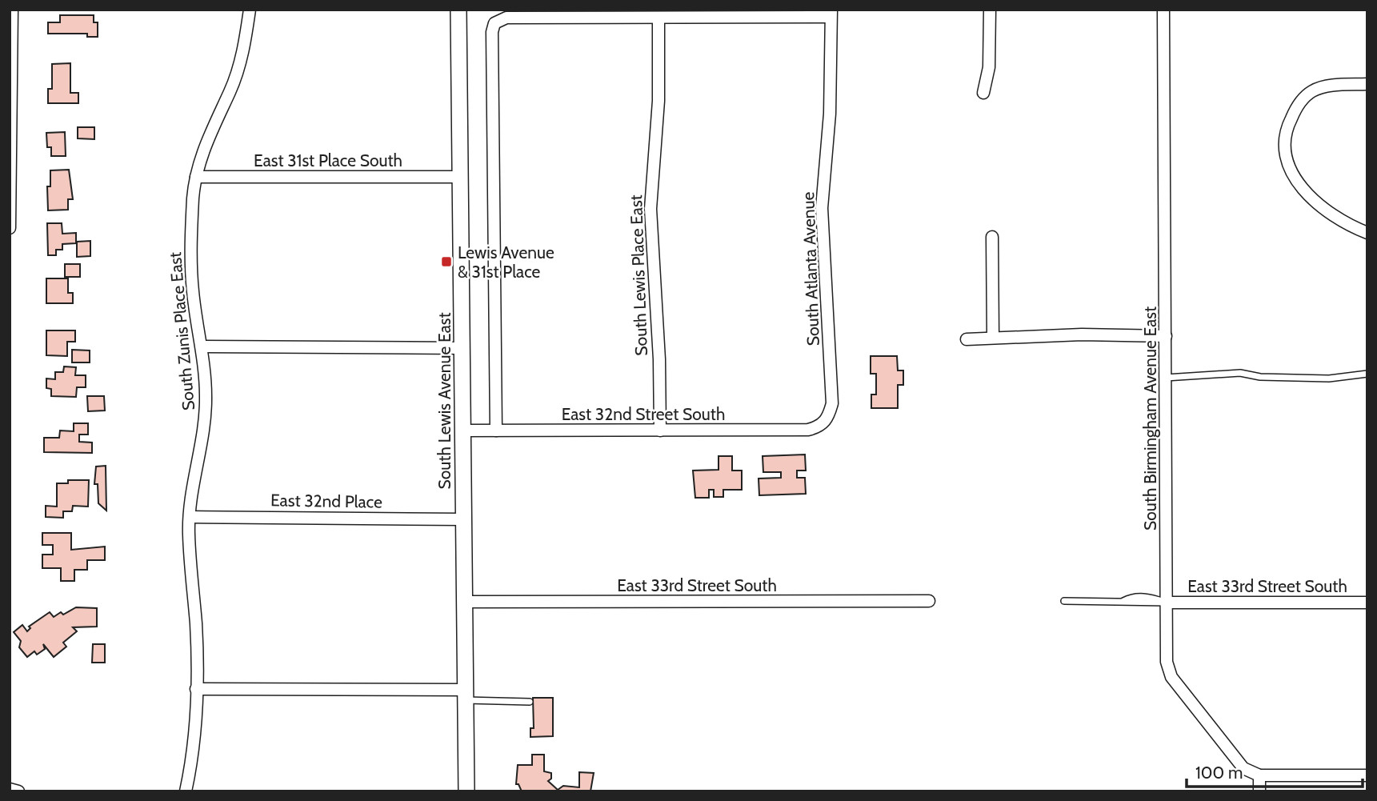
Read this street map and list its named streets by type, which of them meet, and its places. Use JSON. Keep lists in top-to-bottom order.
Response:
{
  "streets": {
    "main road": ["South Lewis Avenue East"],
    "street": [
      "East 31st Place South",
      "South Atlanta Avenue",
      "South Lewis Place East",
      "South Zunis Place East",
      "East 32nd Street South",
      "South Birmingham Avenue East",
      "East 32nd Place",
      "East 33rd Street South"
    ]
  },
  "crossings": [
    ["East 31st Place South", "South Zunis Place East"],
    ["East 31st Place South", "South Lewis Avenue East"],
    ["South Atlanta Avenue", "East 32nd Street South"],
    ["South Lewis Place East", "East 32nd Street South"],
    ["South Zunis Place East", "East 32nd Place"],
    ["South Lewis Avenue East", "East 32nd Street South"],
    ["South Lewis Avenue East", "East 32nd Place"],
    ["South Lewis Avenue East", "East 33rd Street South"],
    ["South Birmingham Avenue East", "East 33rd Street South"]
  ],
  "places": {
    "transit": ["Lewis Avenue & 31st Place"]
  },
  "scale_bar": "100 m"
}
